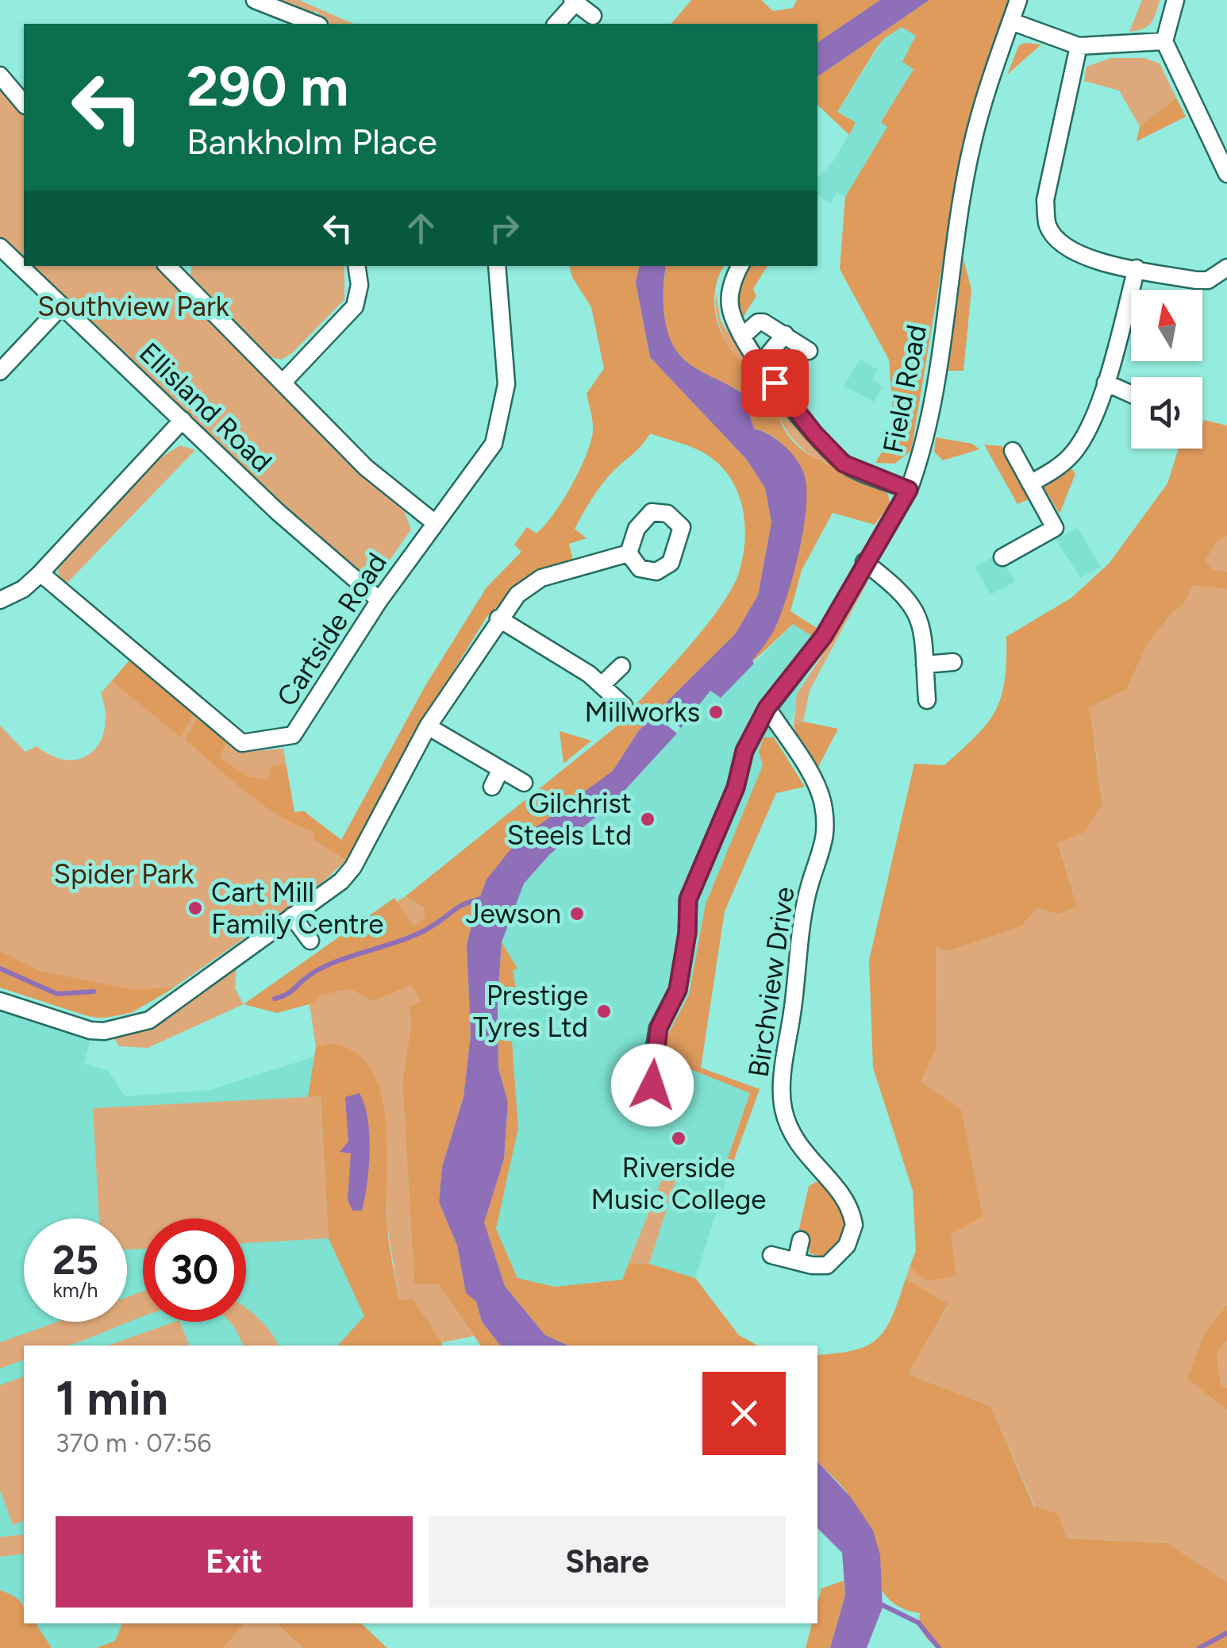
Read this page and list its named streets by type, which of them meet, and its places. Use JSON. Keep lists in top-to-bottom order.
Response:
{
  "streets": {
    "street": [
      "Field Road",
      "Ellisland Road",
      "Cartside Road",
      "Birchview Drive"
    ]
  },
  "crossings": [
    ["Field Road", "Birchview Drive"],
    ["Ellisland Road", "Cartside Road"]
  ],
  "parks": ["Southview Park", "Spider Park"],
  "places": [
    "Millworks",
    "Gilchrist Steels Ltd",
    "Cart Mill Family Centre",
    "Jewson",
    "Prestige Tyres Ltd",
    "Riverside Music College"
  ],
  "north": "top",
  "page": {
    "turn": ["290 m", "Bankholm Place"],
    "speed": "25 km/h",
    "limit": "30",
    "heading": ["1 min", "370 m · 07:56"],
    "buttons": ["Exit", "Share"]
  }
}
